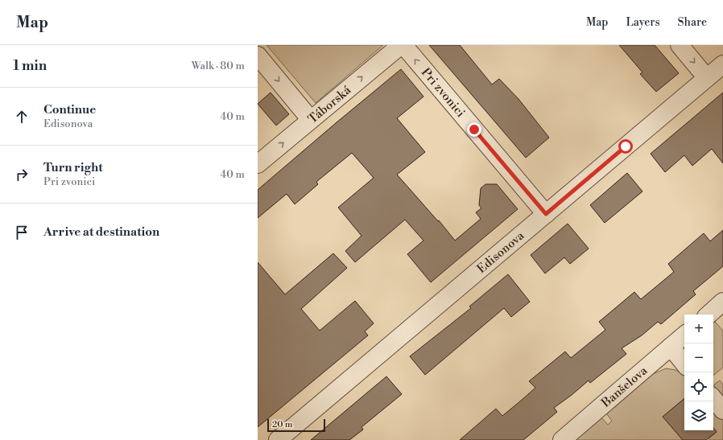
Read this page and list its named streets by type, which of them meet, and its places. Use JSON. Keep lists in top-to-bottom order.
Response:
{
  "streets": {
    "street": [
      "Pri zvonici",
      "Táborská",
      "Edisonova",
      "Banšelova"
    ]
  },
  "crossings": [
    ["Pri zvonici", "Táborská"],
    ["Pri zvonici", "Edisonova"]
  ],
  "one_way": ["Pri zvonici", "Táborská"],
  "scale_bar": "20 m",
  "page": {
    "header": "Map",
    "nav": ["Map", "Layers", "Share"],
    "heading": ["1 min", "Walk · 80 m"],
    "list": [
      ["Continue", "Edisonova", "40 m"],
      ["Turn right", "Pri zvonici", "40 m"],
      "Arrive at destination"
    ],
    "map_buttons": ["+", "−"],
    "scale": "20 m"
  }
}
